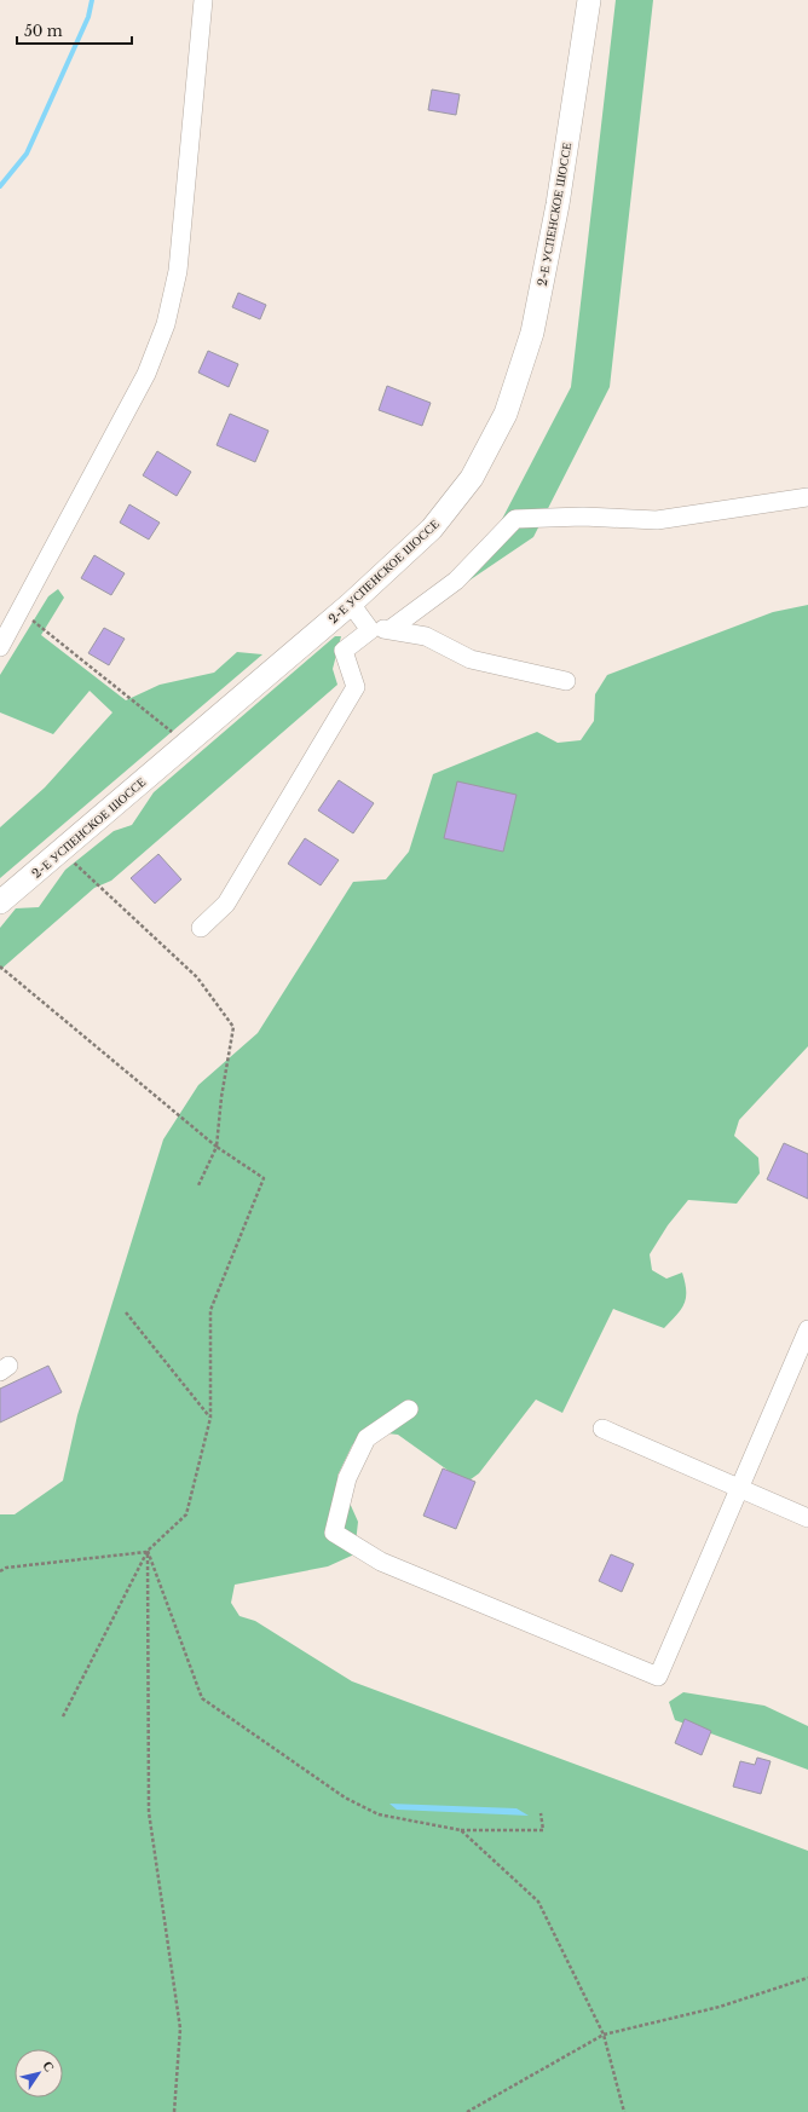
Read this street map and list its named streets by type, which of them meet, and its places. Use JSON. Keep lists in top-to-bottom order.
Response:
{
  "streets": {
    "main road": ["2-Е УСПЕНСКОЕ ШОССЕ"]
  },
  "scale_bar": "50 m",
  "north": "top right"
}
